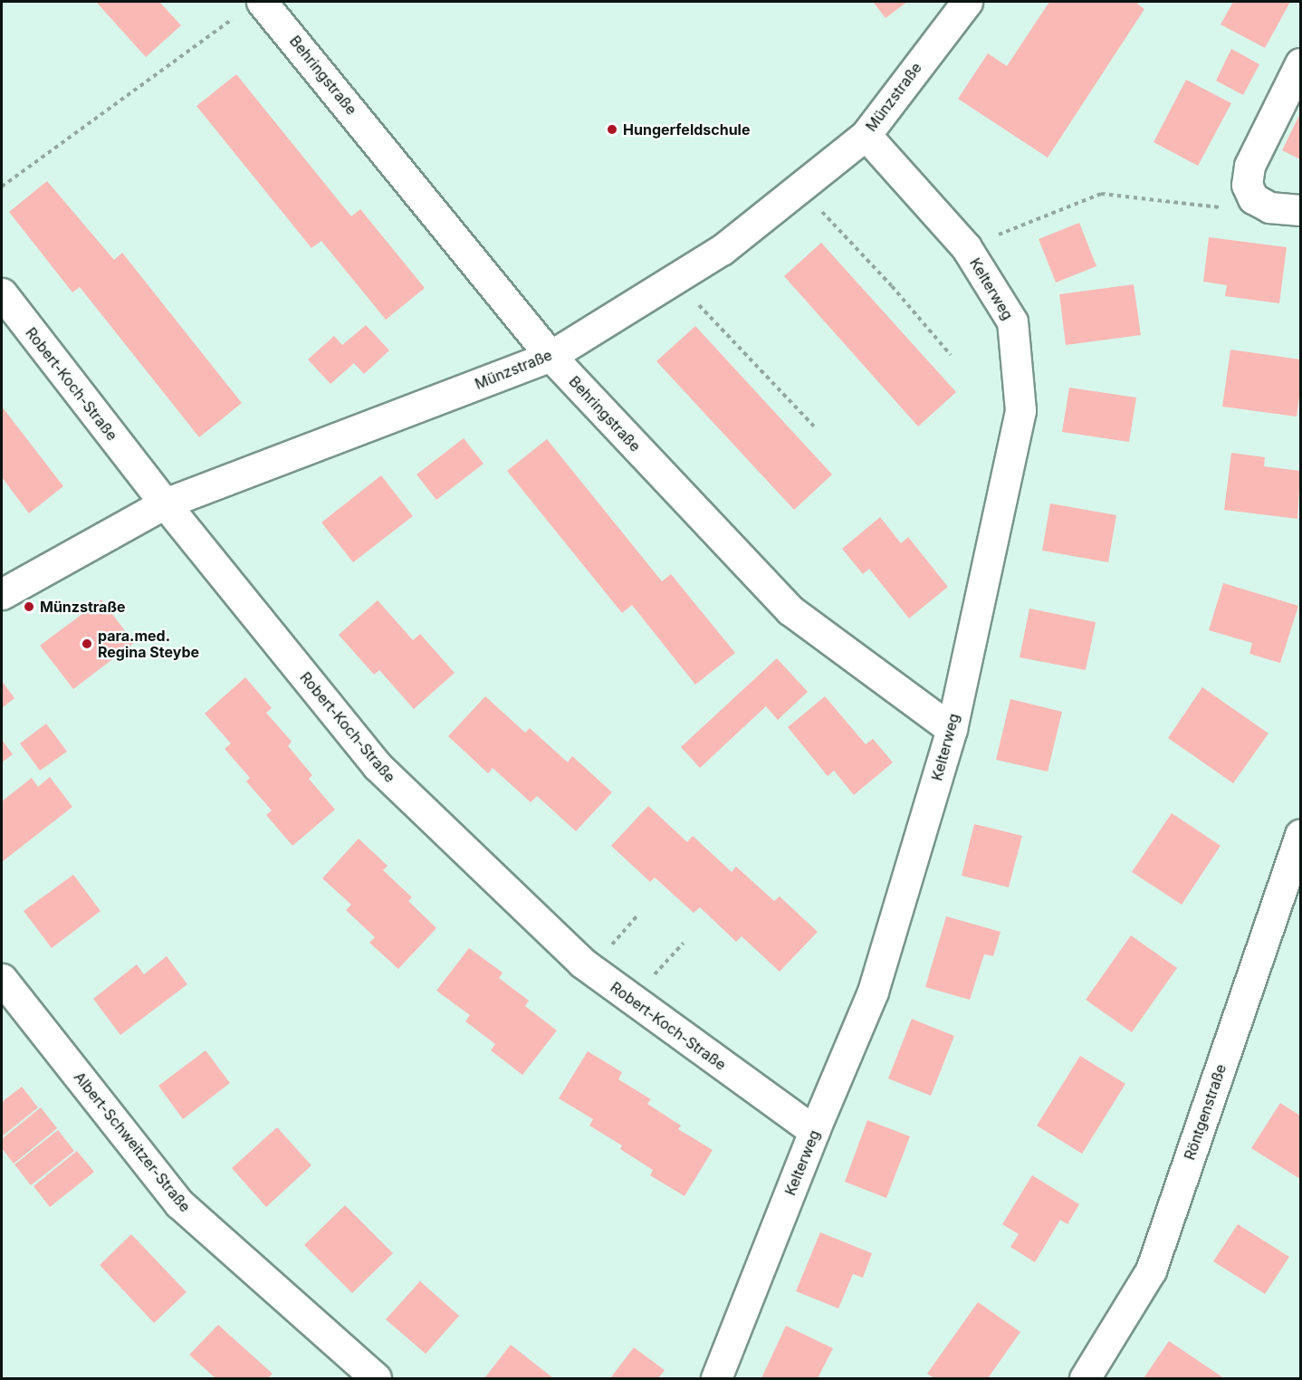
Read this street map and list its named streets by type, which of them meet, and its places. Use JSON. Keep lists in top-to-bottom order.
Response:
{
  "streets": {
    "street": [
      "Behringstraße",
      "Münzstraße",
      "Kelterweg",
      "Robert-Koch-Straße",
      "Röntgenstraße",
      "Albert-Schweitzer-Straße"
    ]
  },
  "crossings": [
    ["Behringstraße", "Münzstraße"],
    ["Behringstraße", "Kelterweg"],
    ["Münzstraße", "Kelterweg"],
    ["Münzstraße", "Robert-Koch-Straße"],
    ["Kelterweg", "Robert-Koch-Straße"]
  ],
  "places": ["Hungerfeldschule", "Münzstraße", "para.med. Regina Steybe"]
}
